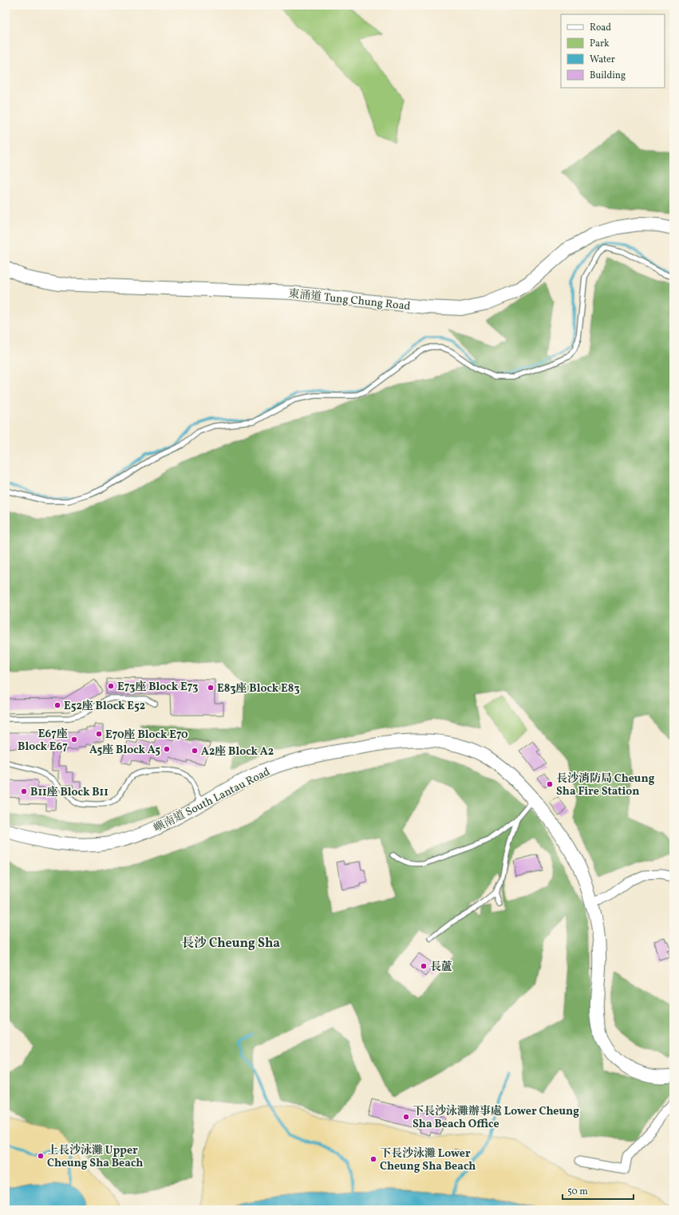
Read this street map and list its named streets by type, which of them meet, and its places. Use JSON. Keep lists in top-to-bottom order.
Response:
{
  "streets": {
    "main road": ["東涌道 Tung Chung Road", "嶼南道 South Lantau Road"]
  },
  "districts": ["長沙 Cheung Sha"],
  "places": [
    "E73座 Block E73",
    "E83座 Block E83",
    "E52座 Block E52",
    "E70座 Block E70",
    "E67座 Block E67",
    "A5座 Block A5",
    "A2座 Block A2",
    "長沙消防局 Cheung Sha Fire Station",
    "B11座 Block B11",
    "長蘆",
    "下長沙泳灘辦事處 Lower Cheung Sha Beach Office",
    "上長沙泳灘 Upper Cheung Sha Beach",
    "下長沙泳灘 Lower Cheung Sha Beach"
  ],
  "legend": [
    "Road",
    "Park",
    "Water",
    "Building"
  ],
  "scale_bar": "50 m"
}
